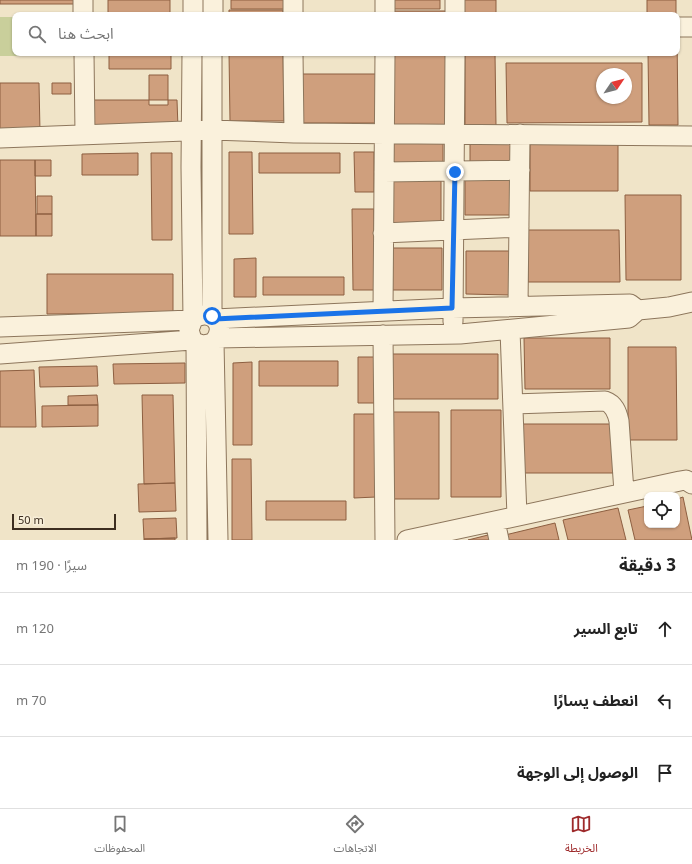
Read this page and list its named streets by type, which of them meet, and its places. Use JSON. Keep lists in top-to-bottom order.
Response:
{
  "scale_bar": "50 m",
  "north": "top right",
  "page": {
    "search": "ابحث هنا",
    "scale": "50 m",
    "heading": ["3 دقيقة", "سيرًا · 190 m"],
    "list": [
      ["تابع السير", "120 m"],
      ["انعطف يسارًا", "70 m"],
      "الوصول إلى الوجهة"
    ],
    "nav": ["الخريطة", "الاتجاهات", "المحفوظات"]
  }
}
